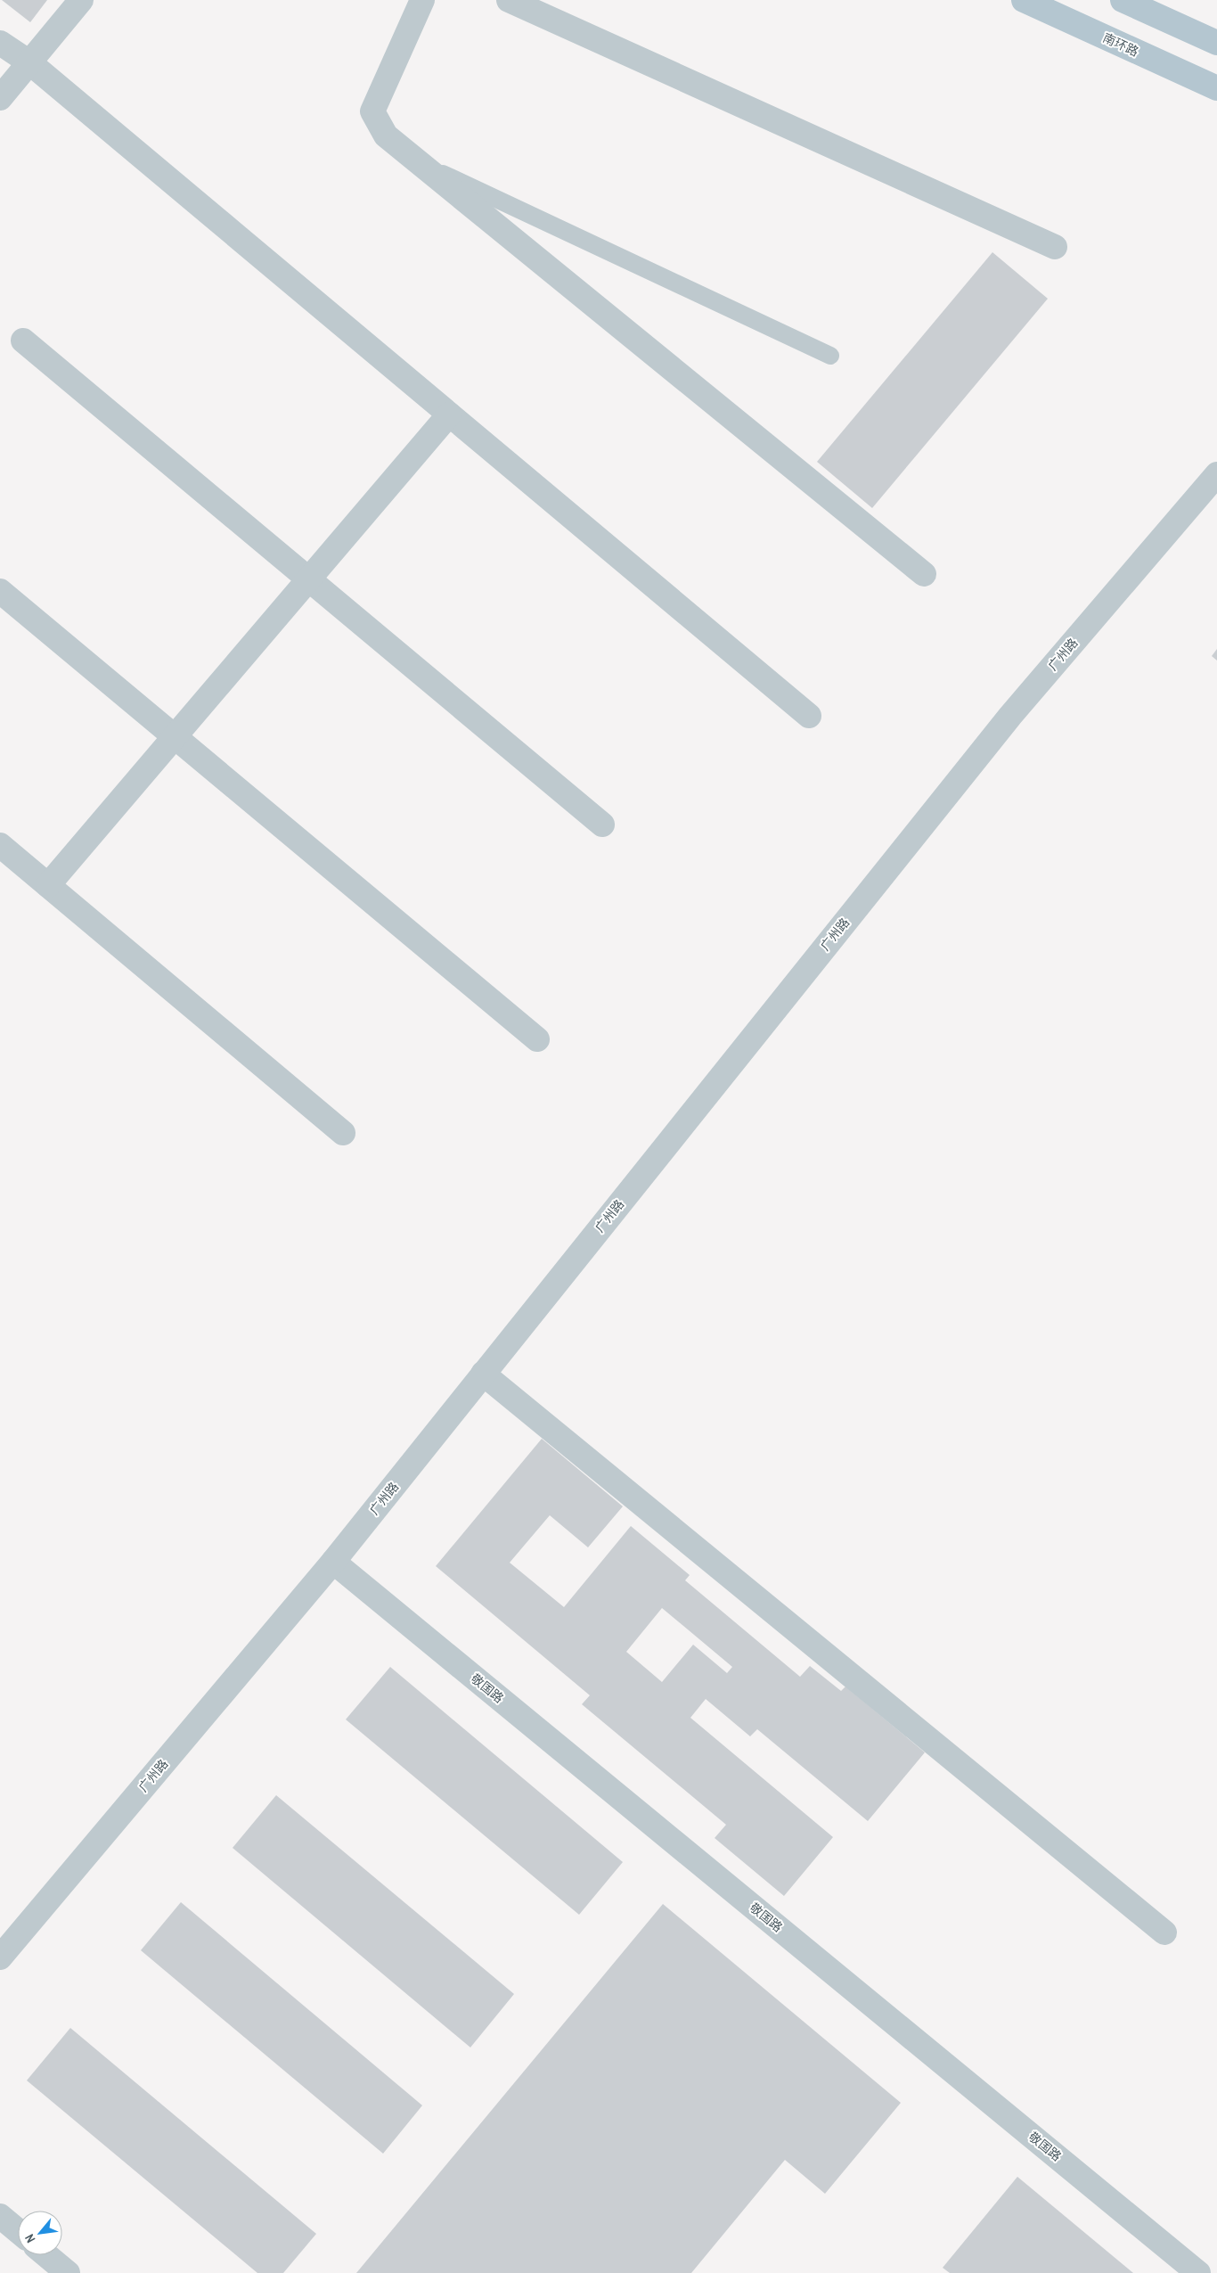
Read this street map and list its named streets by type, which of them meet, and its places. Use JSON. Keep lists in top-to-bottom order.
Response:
{
  "streets": {
    "main road": ["南环路"],
    "street": ["广州路", "敬国路"]
  },
  "crossings": [
    ["广州路", "敬国路"]
  ],
  "north": "bottom left"
}
